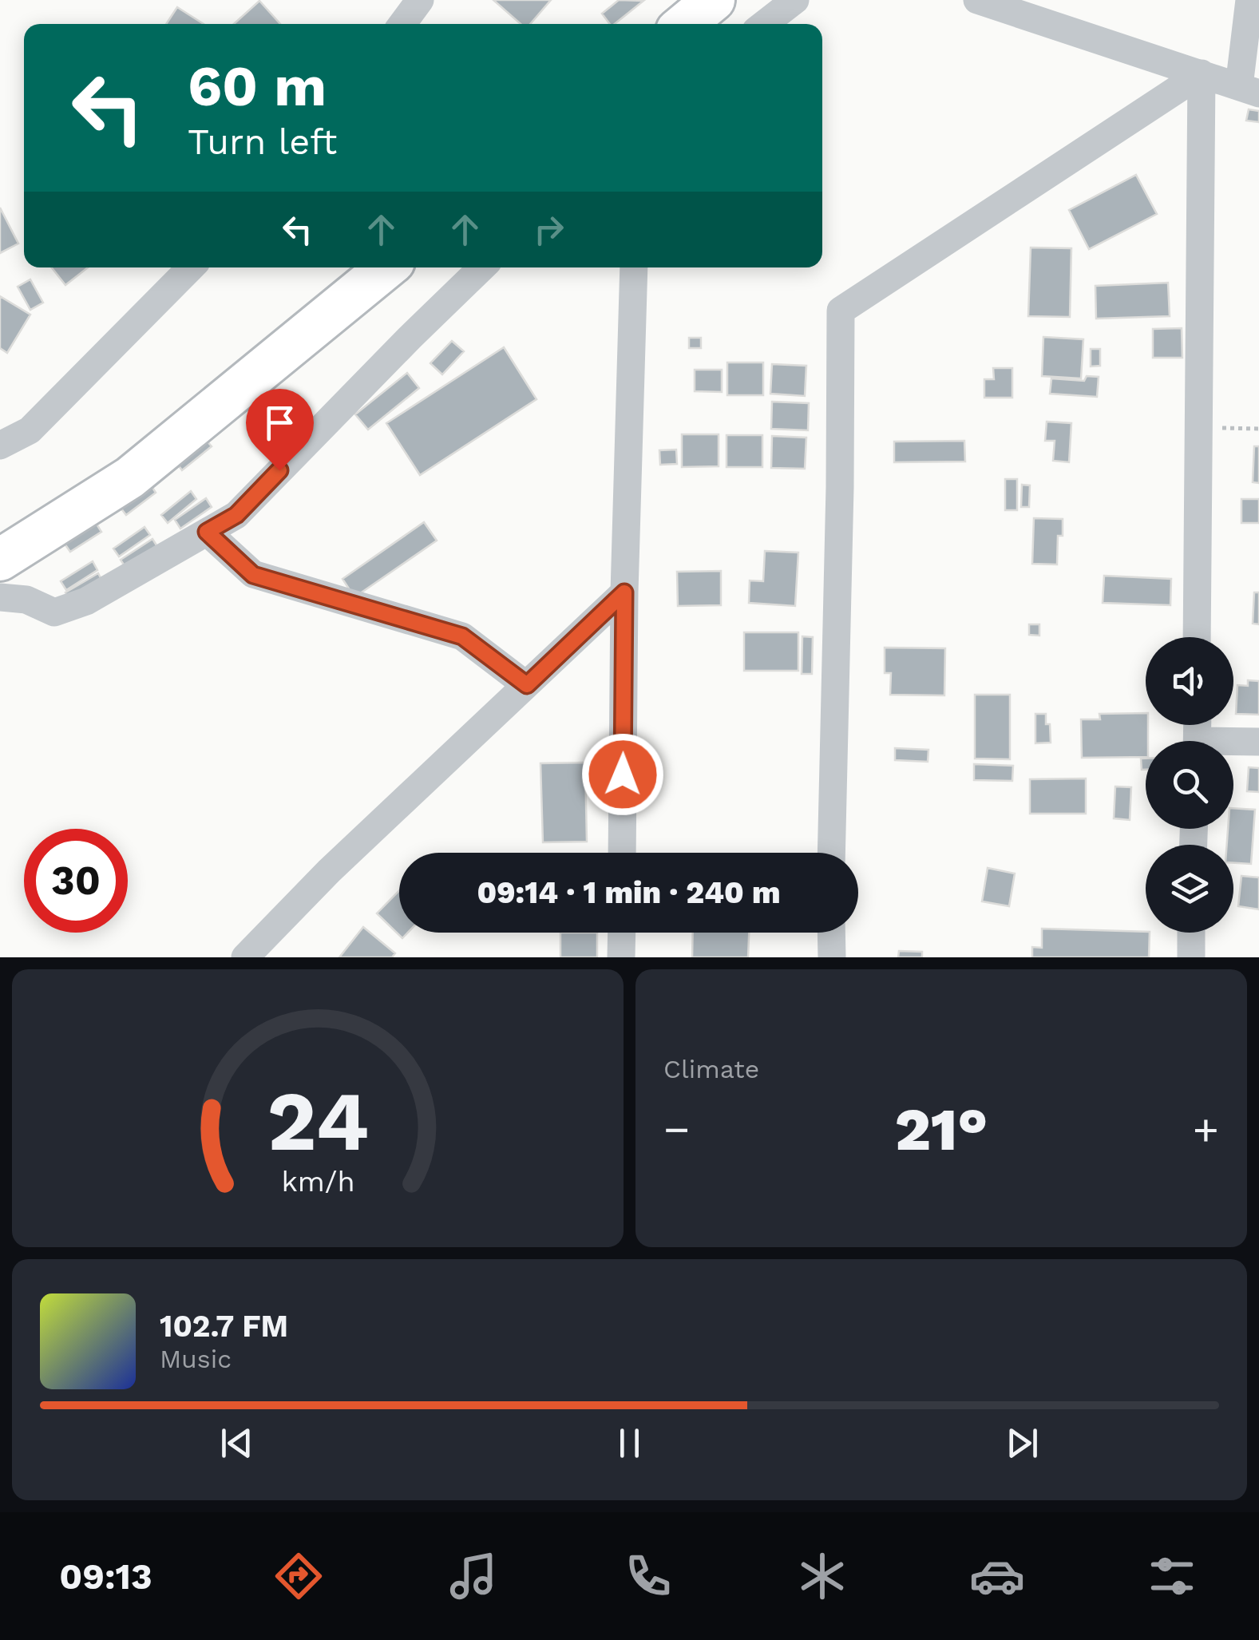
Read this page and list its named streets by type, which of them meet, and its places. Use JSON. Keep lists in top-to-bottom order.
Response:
{
  "page": {
    "turn": ["60 m", "Turn left"],
    "limit": "30",
    "trip": "09:14 · 1 min · 240 m",
    "tile": "Climate",
    "heat": ["−", "21°", "+"],
    "song": ["102.7 FM", "Music"],
    "tabs": "09:13",
    "gauge": ["24", "km/h"]
  }
}
